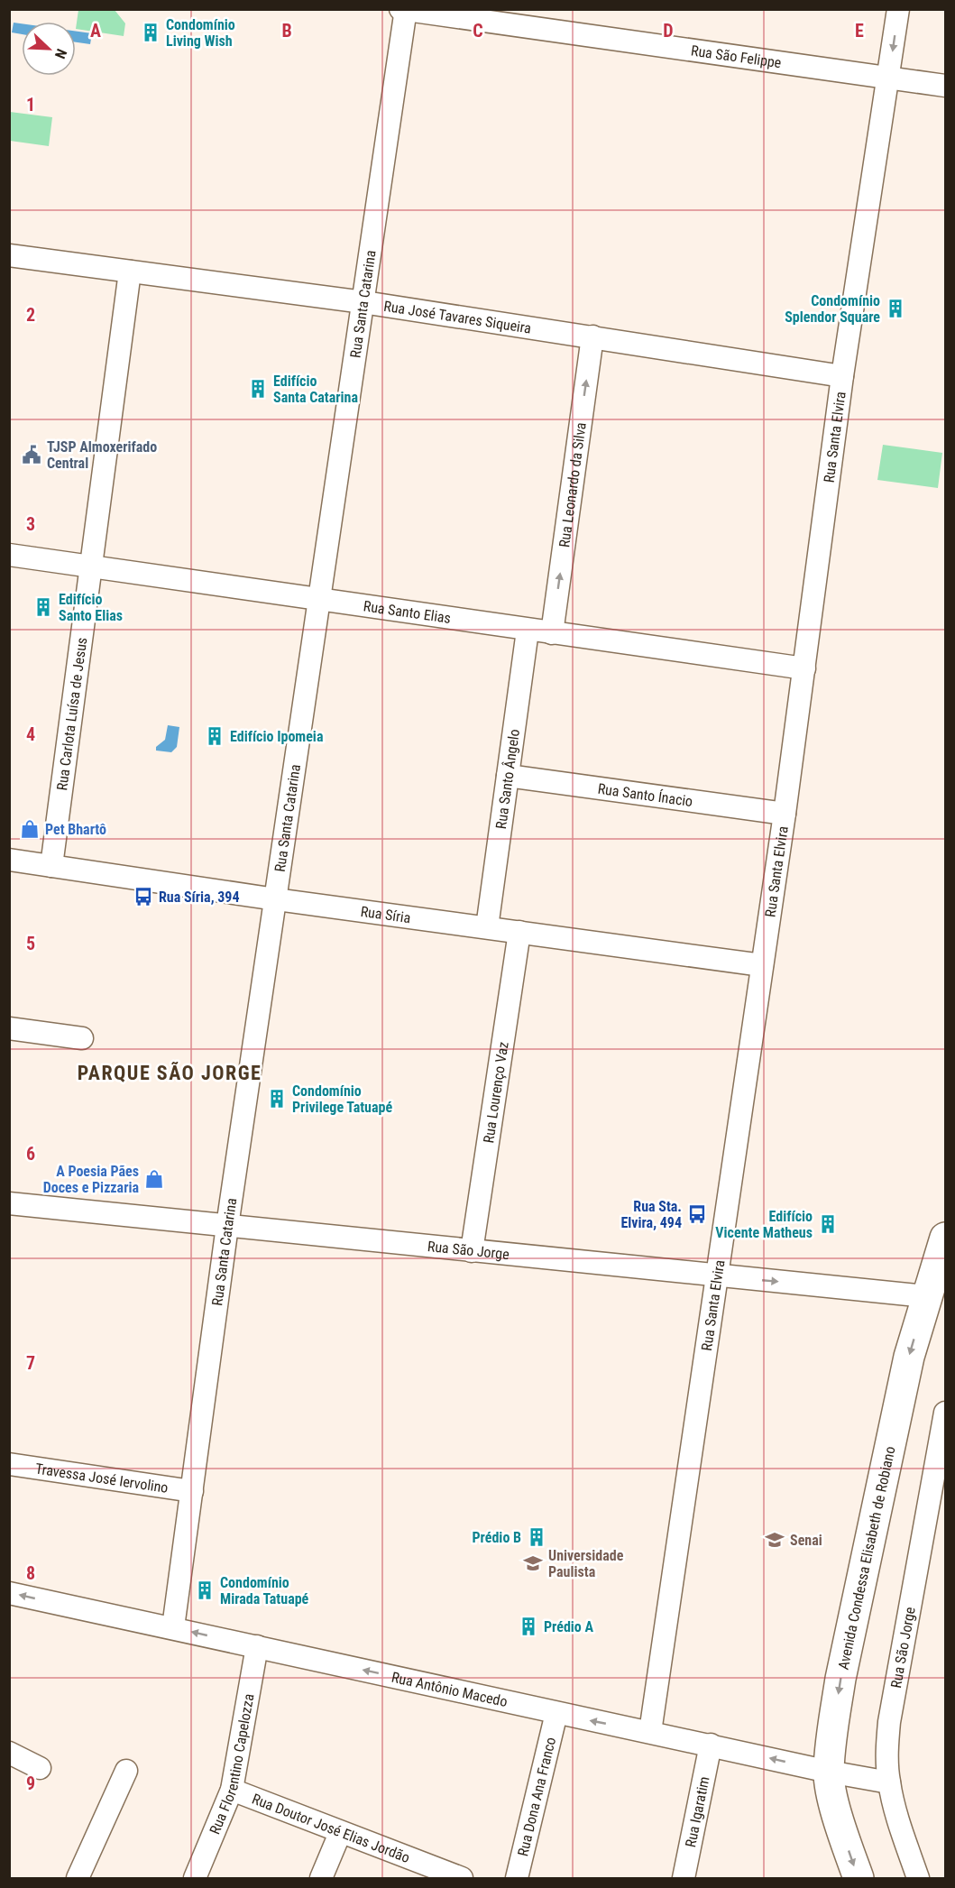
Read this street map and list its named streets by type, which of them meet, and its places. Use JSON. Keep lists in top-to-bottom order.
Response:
{
  "streets": {
    "highway": ["Avenida Condessa Elisabeth de Robiano"],
    "street": [
      "Rua São Felippe",
      "Rua Santa Catarina",
      "Rua José Tavares Siqueira",
      "Rua Santa Elvira",
      "Rua Leonardo da Silva",
      "Rua Santo Elias",
      "Rua Carlota Luísa de Jesus",
      "Rua Santo Ângelo",
      "Rua Santo Ínacio",
      "Rua Síria",
      "Rua Lourenço Vaz",
      "Rua São Jorge",
      "Travessa José Iervolino",
      "Rua Antônio Macedo",
      "Rua Florentino Capelozza",
      "Rua Dona Ana Franco",
      "Rua Igaratim",
      "Rua Doutor José Elias Jordão"
    ]
  },
  "crossings": [
    ["Rua São Felippe", "Rua Santa Catarina"],
    ["Rua São Felippe", "Rua Santa Elvira"],
    ["Rua Santa Catarina", "Rua José Tavares Siqueira"],
    ["Rua Santa Catarina", "Rua Santo Elias"],
    ["Rua Santa Catarina", "Rua Síria"],
    ["Rua Santa Catarina", "Rua São Jorge"],
    ["Rua Santa Catarina", "Travessa José Iervolino"],
    ["Rua Santa Catarina", "Rua Antônio Macedo"],
    ["Rua José Tavares Siqueira", "Rua Santa Elvira"],
    ["Rua José Tavares Siqueira", "Rua Leonardo da Silva"],
    ["Rua José Tavares Siqueira", "Rua Carlota Luísa de Jesus"],
    ["Rua Santa Elvira", "Rua Santo Elias"],
    ["Rua Santa Elvira", "Rua Santo Ínacio"],
    ["Rua Santa Elvira", "Rua Síria"],
    ["Rua Santa Elvira", "Rua São Jorge"],
    ["Rua Santa Elvira", "Rua Antônio Macedo"],
    ["Rua Leonardo da Silva", "Rua Santo Elias"],
    ["Rua Santo Elias", "Rua Carlota Luísa de Jesus"],
    ["Rua Santo Elias", "Rua Santo Ângelo"],
    ["Rua Carlota Luísa de Jesus", "Rua Síria"],
    ["Rua Santo Ângelo", "Rua Santo Ínacio"],
    ["Rua Santo Ângelo", "Rua Síria"],
    ["Rua Síria", "Rua Lourenço Vaz"],
    ["Rua Lourenço Vaz", "Rua São Jorge"],
    ["Rua São Jorge", "Avenida Condessa Elisabeth de Robiano"],
    ["Rua São Jorge", "Rua Antônio Macedo"],
    ["Avenida Condessa Elisabeth de Robiano", "Rua Antônio Macedo"],
    ["Rua Antônio Macedo", "Rua Florentino Capelozza"],
    ["Rua Antônio Macedo", "Rua Dona Ana Franco"],
    ["Rua Antônio Macedo", "Rua Igaratim"],
    ["Rua Florentino Capelozza", "Rua Doutor José Elias Jordão"]
  ],
  "one_way": ["Rua Leonardo da Silva", "Avenida Condessa Elisabeth de Robiano", "Rua Antônio Macedo"],
  "districts": ["PARQUE SÃO JORGE"],
  "places": {
    "building": [
      "Condomínio Living Wish",
      "Condomínio Splendor Square",
      "Edifício Santa Catarina",
      "Edifício Santo Elias",
      "Edifício Ipomeia",
      "Condomínio Privilege Tatuapé",
      "Edifício Vicente Matheus",
      "Prédio B",
      "Condomínio Mirada Tatuapé",
      "Prédio A"
    ],
    "public building": ["TJSP Almoxerifado Central"],
    "shop": ["Pet Bhartô", "A Poesia Pães Doces e Pizzaria"],
    "bus stop": ["Rua Síria, 394", "Rua Sta. Elvira, 494"],
    "school or university": ["Senai", "Universidade Paulista"]
  },
  "north": "bottom right",
  "grid": {
    "columns": [
      "A",
      "B",
      "C",
      "D",
      "E"
    ],
    "rows": [
      "1",
      "2",
      "3",
      "4",
      "5",
      "6",
      "7",
      "8",
      "9"
    ]
  }
}
